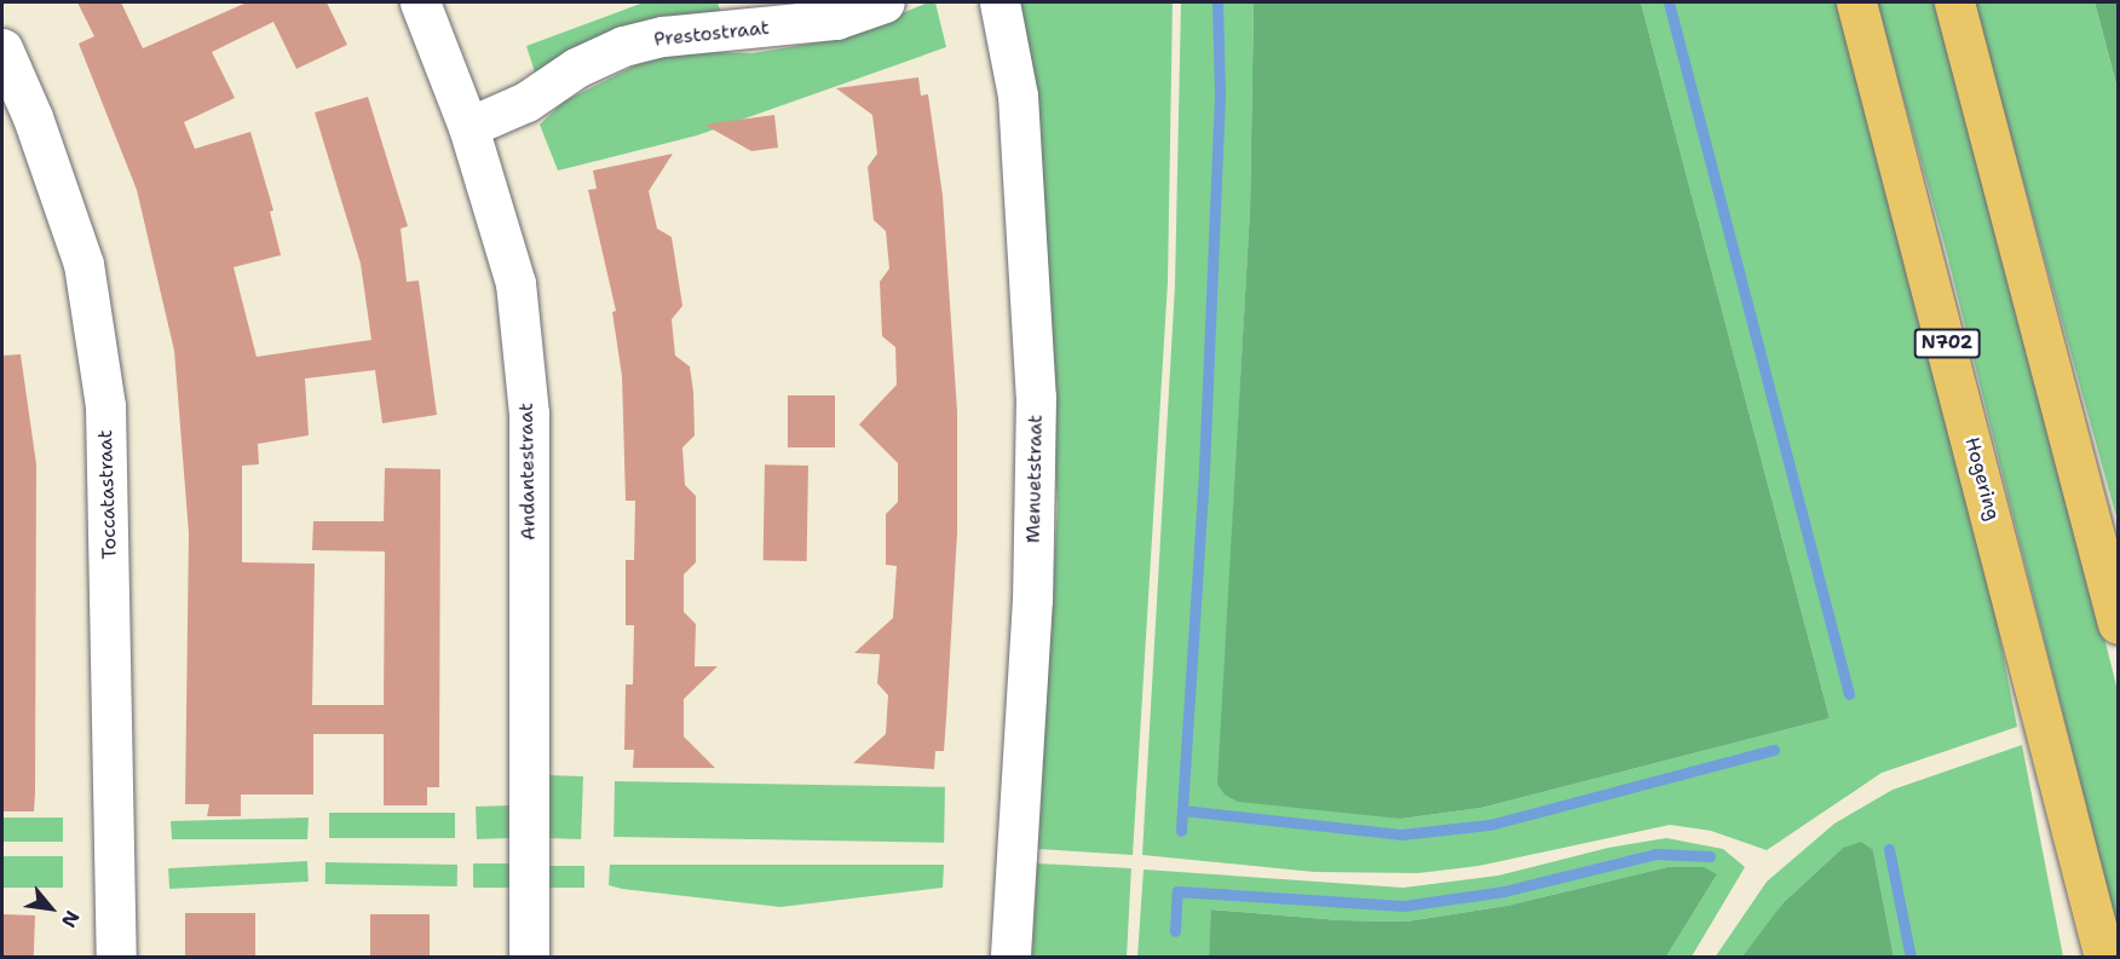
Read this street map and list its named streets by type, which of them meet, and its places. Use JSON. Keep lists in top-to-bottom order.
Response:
{
  "streets": {
    "highway": ["N702", "Hogering"],
    "street": [
      "Prestostraat",
      "Andantestraat",
      "Menuetstraat",
      "Toccatastraat"
    ]
  },
  "crossings": [
    ["Prestostraat", "Andantestraat"]
  ],
  "north": "bottom right"
}
